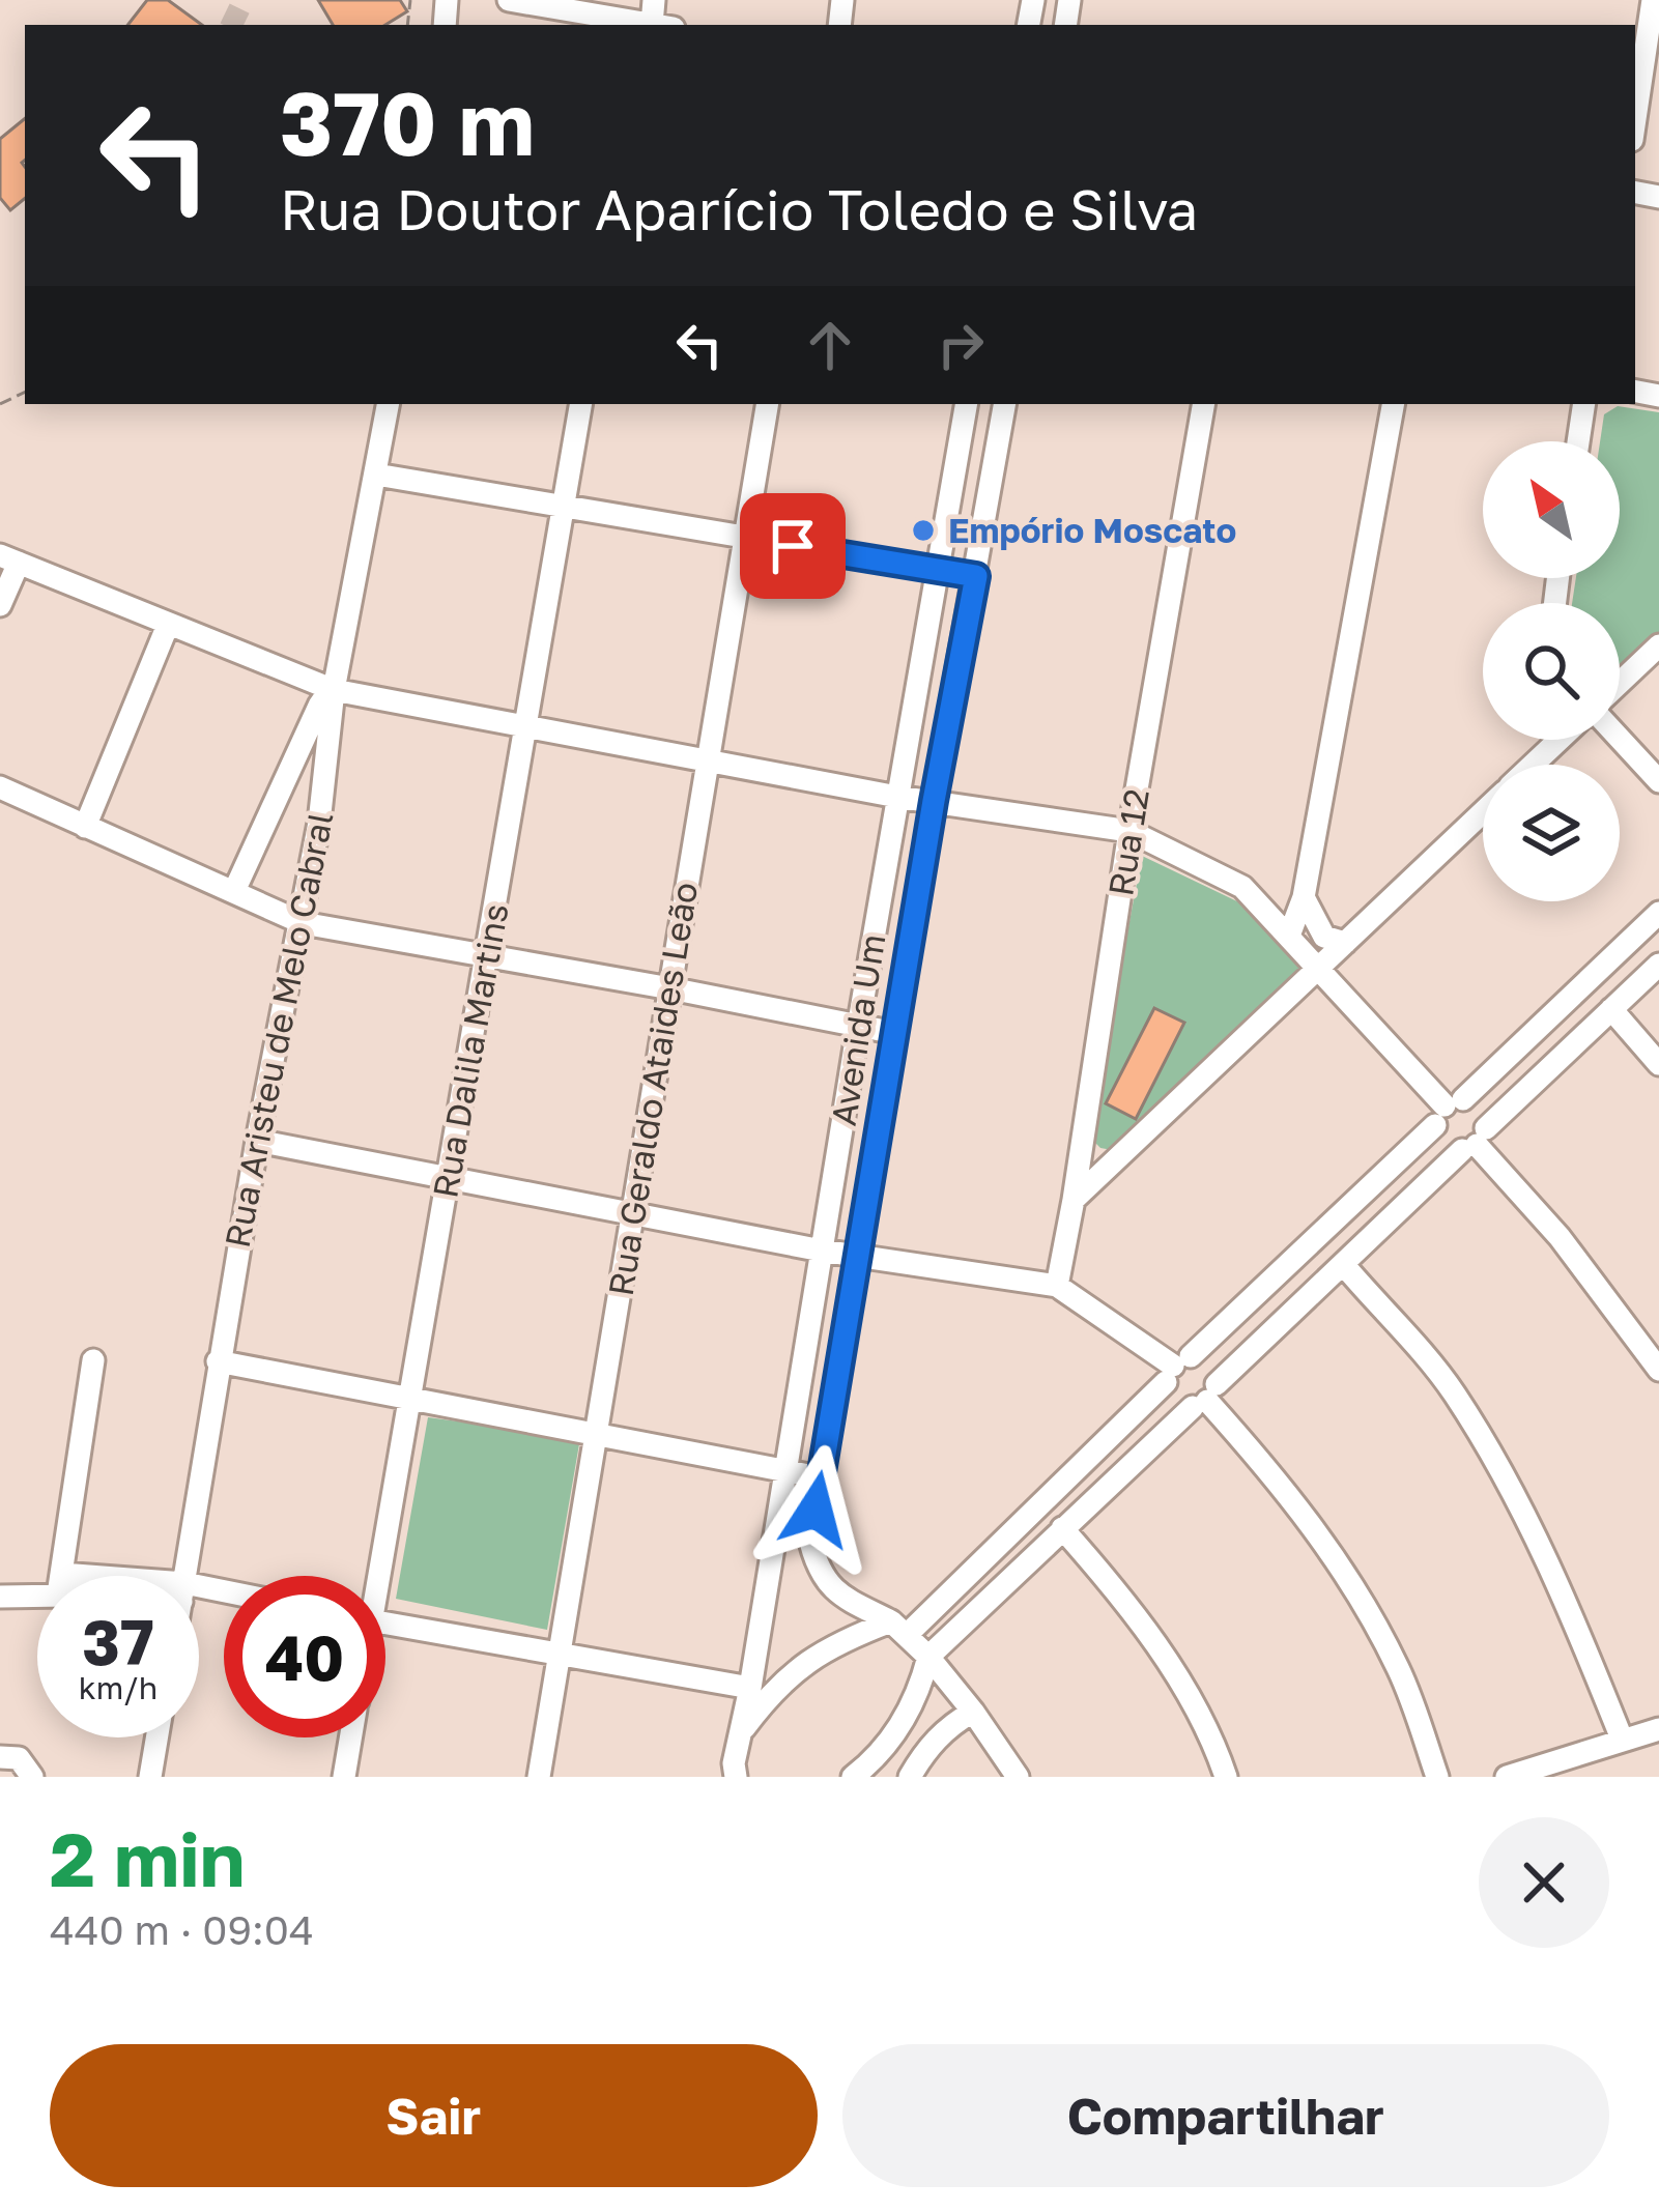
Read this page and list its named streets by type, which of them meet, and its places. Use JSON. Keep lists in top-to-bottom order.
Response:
{
  "streets": {
    "street": [
      "Rua 12",
      "Rua Aristeu de Melo Cabral",
      "Avenida Um",
      "Rua Dalila Martins",
      "Rua Geraldo Ataides Leão"
    ]
  },
  "places": ["Empório Moscato"],
  "north": "top left",
  "page": {
    "turn": ["370 m", "Rua Doutor Aparício Toledo e Silva"],
    "speed": "37 km/h",
    "limit": "40",
    "heading": ["2 min", "440 m · 09:04"],
    "buttons": ["Sair", "Compartilhar"]
  }
}
